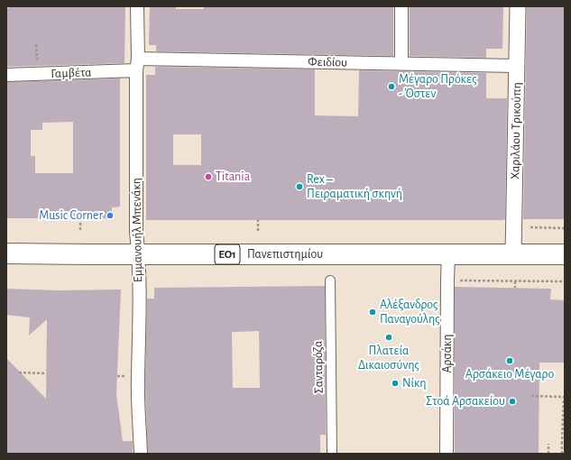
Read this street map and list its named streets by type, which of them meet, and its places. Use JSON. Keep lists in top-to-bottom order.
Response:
{
  "streets": {
    "main road": ["ΕΟ1", "Πανεπιστημίου"],
    "street": [
      "Φειδίου",
      "Γαμβέτα",
      "Χαριλάου Τρικούπη",
      "Εμμανουήλ Μπενάκη",
      "Αρσάκη",
      "Σανταρόζα"
    ]
  },
  "crossings": [
    ["Φειδίου", "Γαμβέτα"],
    ["Φειδίου", "Χαριλάου Τρικούπη"],
    ["Φειδίου", "Εμμανουήλ Μπενάκη"],
    ["Γαμβέτα", "Εμμανουήλ Μπενάκη"],
    ["Χαριλάου Τρικούπη", "Πανεπιστημίου"],
    ["Εμμανουήλ Μπενάκη", "Πανεπιστημίου"],
    ["Πανεπιστημίου", "Αρσάκη"]
  ],
  "places": [
    "Μέγαρο Πρόκες - Όστεν",
    "Titania",
    "Rex – Πειραματική σκηνή",
    "Music Corner",
    "Αλέξανδρος Παναγούλης",
    "Πλατεία Δικαιοσύνης",
    "Αρσάκειο Μέγαρο",
    "Νίκη",
    "Στοά Αρσακείου"
  ]
}
